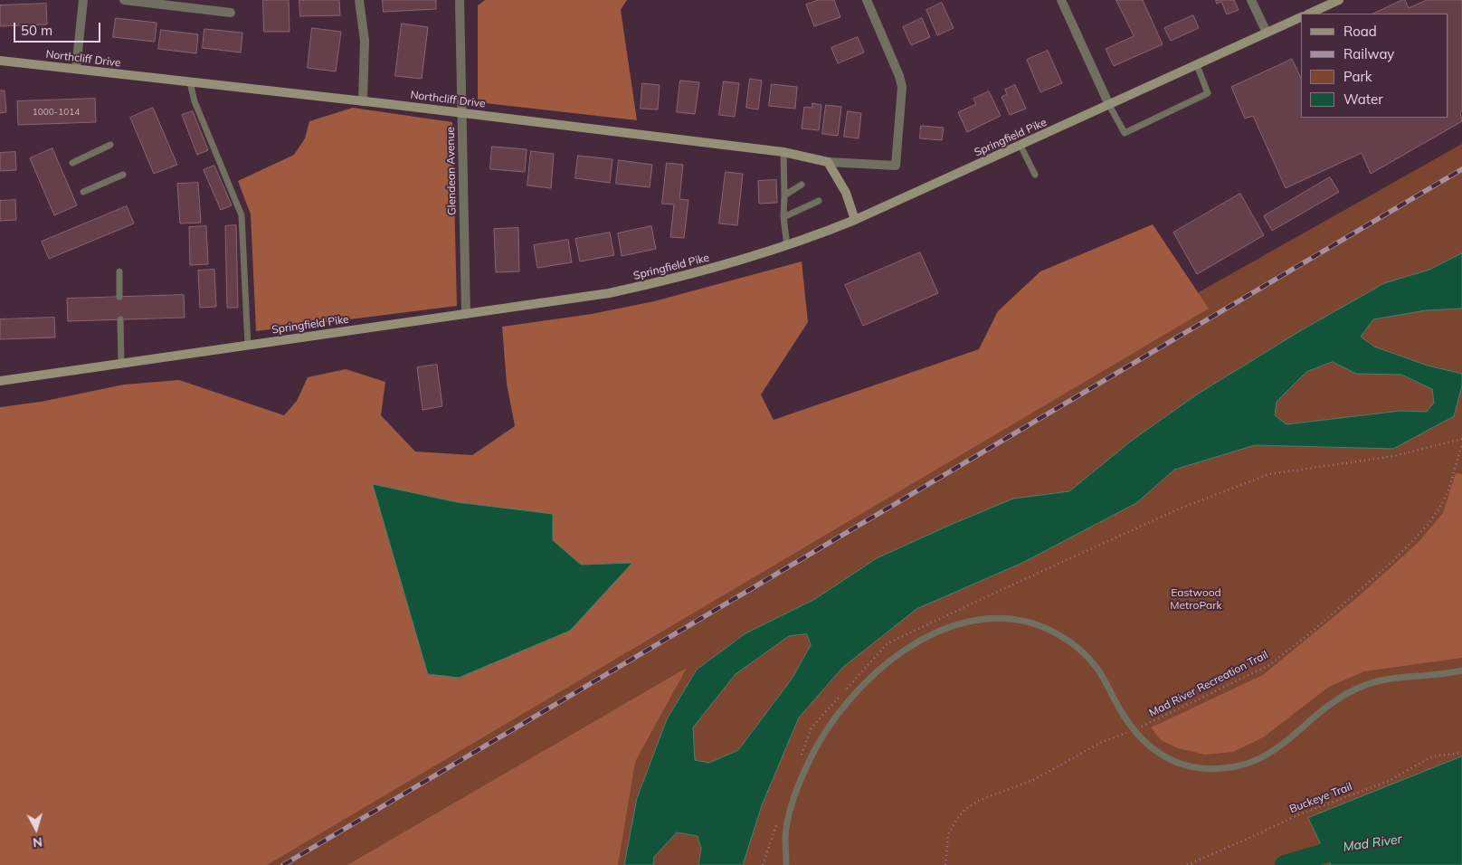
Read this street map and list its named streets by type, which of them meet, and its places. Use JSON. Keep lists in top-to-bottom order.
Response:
{
  "streets": {
    "main road": ["Northcliff Drive", "Springfield Pike"],
    "street": ["Glendean Avenue"],
    "path": ["Mad River Recreation Trail", "Buckeye Trail"]
  },
  "crossings": [
    ["Northcliff Drive", "Glendean Avenue"],
    ["Springfield Pike", "Glendean Avenue"]
  ],
  "water": ["Mad River"],
  "parks": ["Eastwood MetroPark"],
  "house_numbers": ["1000-1014"],
  "legend": [
    "Road",
    "Railway",
    "Park",
    "Water"
  ],
  "scale_bar": "50 m",
  "north": "bottom"
}
